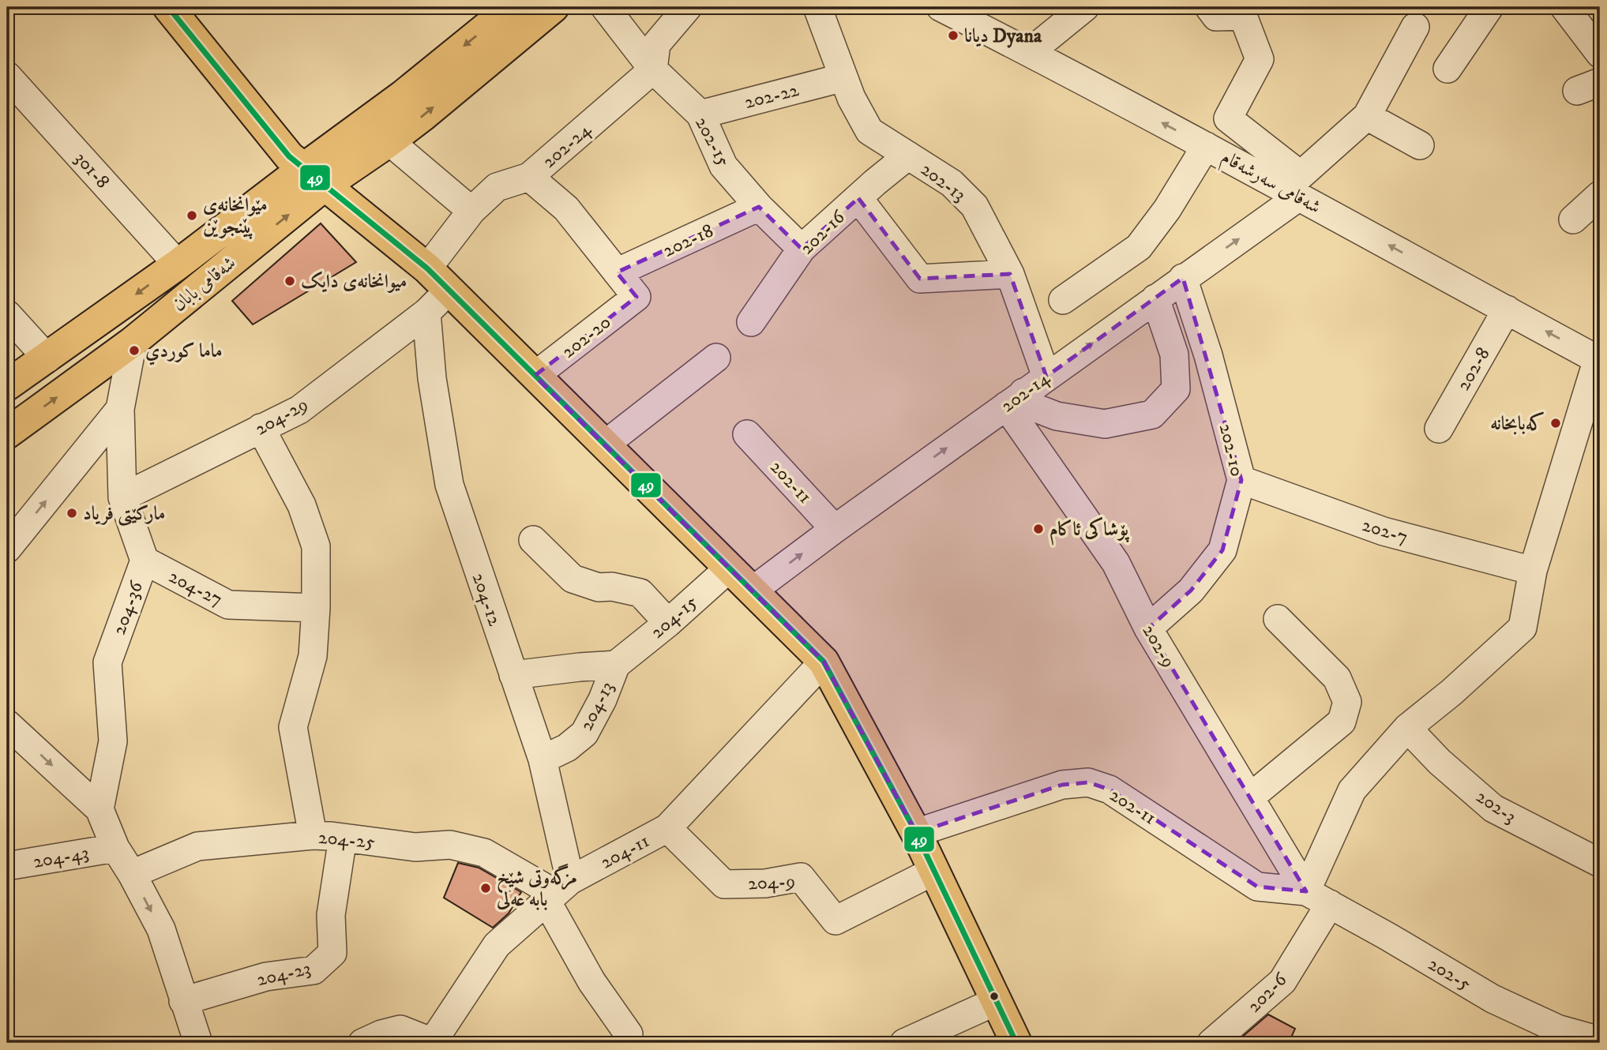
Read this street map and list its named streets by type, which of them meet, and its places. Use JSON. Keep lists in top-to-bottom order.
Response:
{
  "streets": {
    "main road": ["شەقامی بابان"],
    "street": [
      "202-22",
      "202-15",
      "202-24",
      "301-8",
      "202-13",
      "شەقامی سەرشەقام",
      "202-16",
      "202-18",
      "202-20",
      "202-8",
      "202-14",
      "204-29",
      "202-10",
      "202-11",
      "202-7",
      "204-27",
      "204-12",
      "204-36",
      "204-15",
      "202-9",
      "204-13",
      "202-3",
      "204-25",
      "204-11",
      "204-43",
      "204-9",
      "204-23",
      "202-5",
      "202-6"
    ]
  },
  "crossings": [
    ["202-22", "202-15"],
    ["202-22", "202-13"],
    ["202-15", "202-24"],
    ["202-15", "202-16"],
    ["202-15", "202-18"],
    ["202-13", "202-16"],
    ["202-13", "202-14"],
    ["شەقامی سەرشەقام", "202-8"],
    ["شەقامی سەرشەقام", "202-14"],
    ["شەقامی سەرشەقام", "202-6"],
    ["202-18", "202-20"],
    ["شەقامی بابان", "204-36"],
    ["202-14", "202-10"],
    ["202-14", "202-11"],
    ["202-14", "202-9"],
    ["204-29", "204-12"],
    ["204-29", "204-36"],
    ["202-10", "202-7"],
    ["202-10", "202-9"],
    ["202-11", "202-9"],
    ["202-11", "202-5"],
    ["202-11", "202-6"],
    ["202-7", "202-6"],
    ["204-27", "204-36"],
    ["204-12", "204-13"],
    ["204-12", "204-25"],
    ["204-12", "204-11"],
    ["204-15", "204-13"],
    ["202-9", "202-5"],
    ["202-9", "202-6"],
    ["202-3", "202-6"],
    ["204-25", "204-11"],
    ["204-25", "204-23"],
    ["204-11", "204-9"],
    ["202-5", "202-6"]
  ],
  "one_way": ["شەقامی سەرشەقام"],
  "places": [
    "دیانا Dyana",
    "مێوانخانەی پێنجوێن",
    "میوانخانەی دایک",
    "ماما كوردي",
    "کەبابخانە",
    "مارکێتی فریاد",
    "پۆشاکی ئاکام",
    "مزگەوتی شێخ بابە عەلی"
  ],
  "lines": ["transit line 49"]
}
